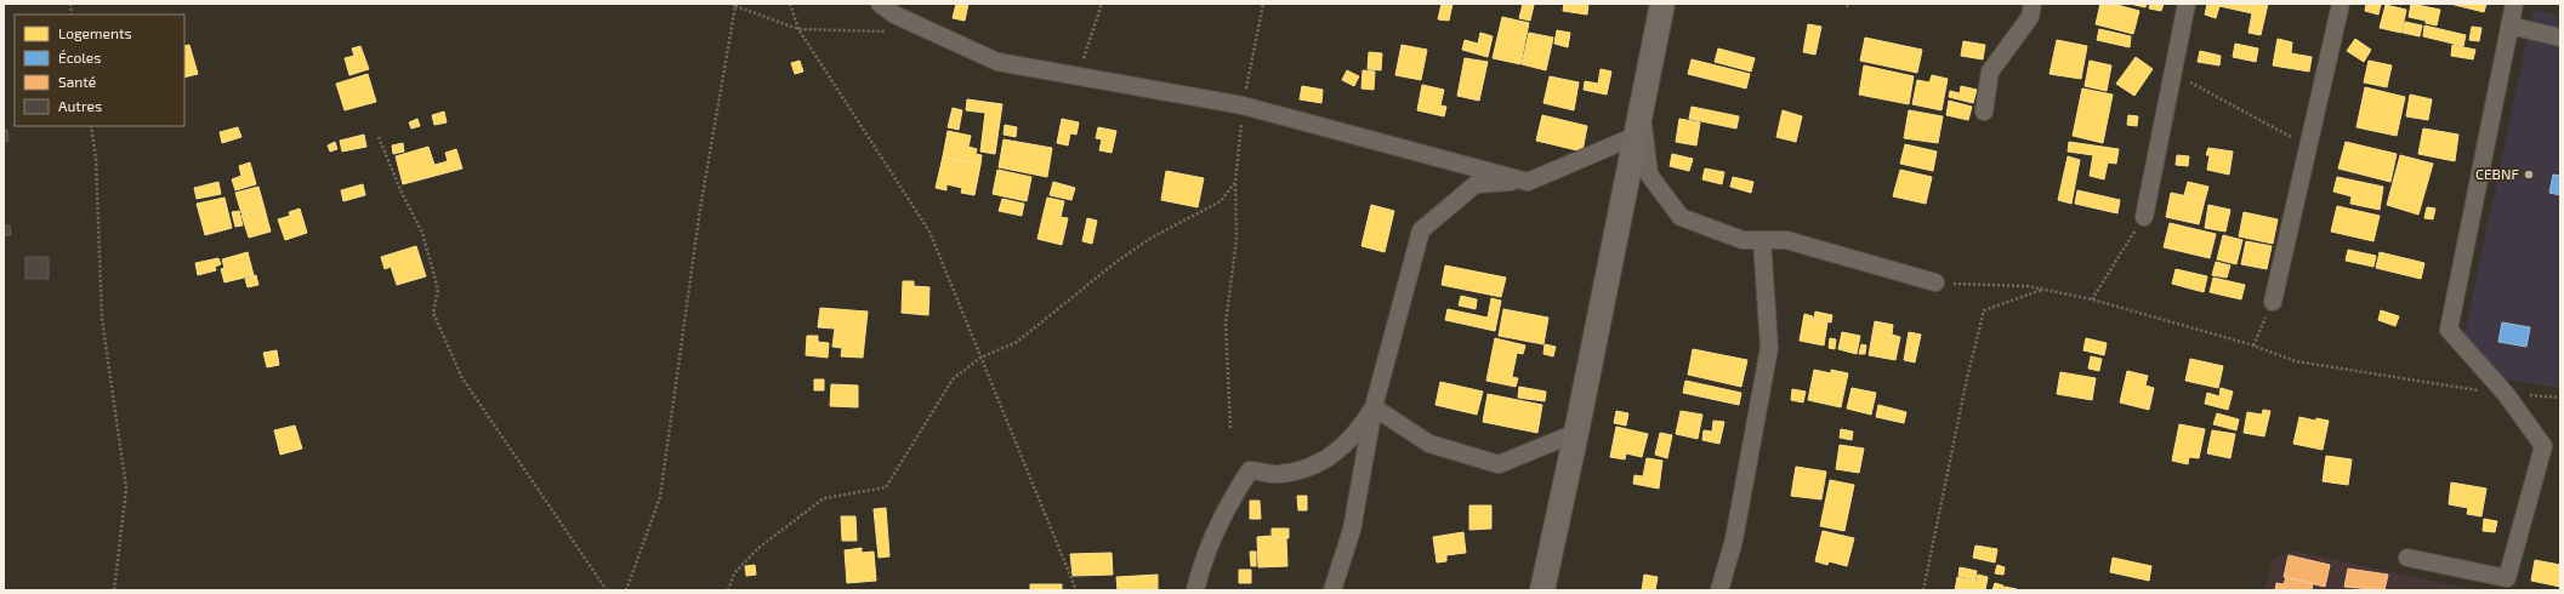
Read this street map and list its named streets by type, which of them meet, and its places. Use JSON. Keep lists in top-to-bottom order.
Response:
{
  "places": ["CEBNF"],
  "legend": [
    "Logements",
    "Écoles",
    "Santé",
    "Autres"
  ]
}
